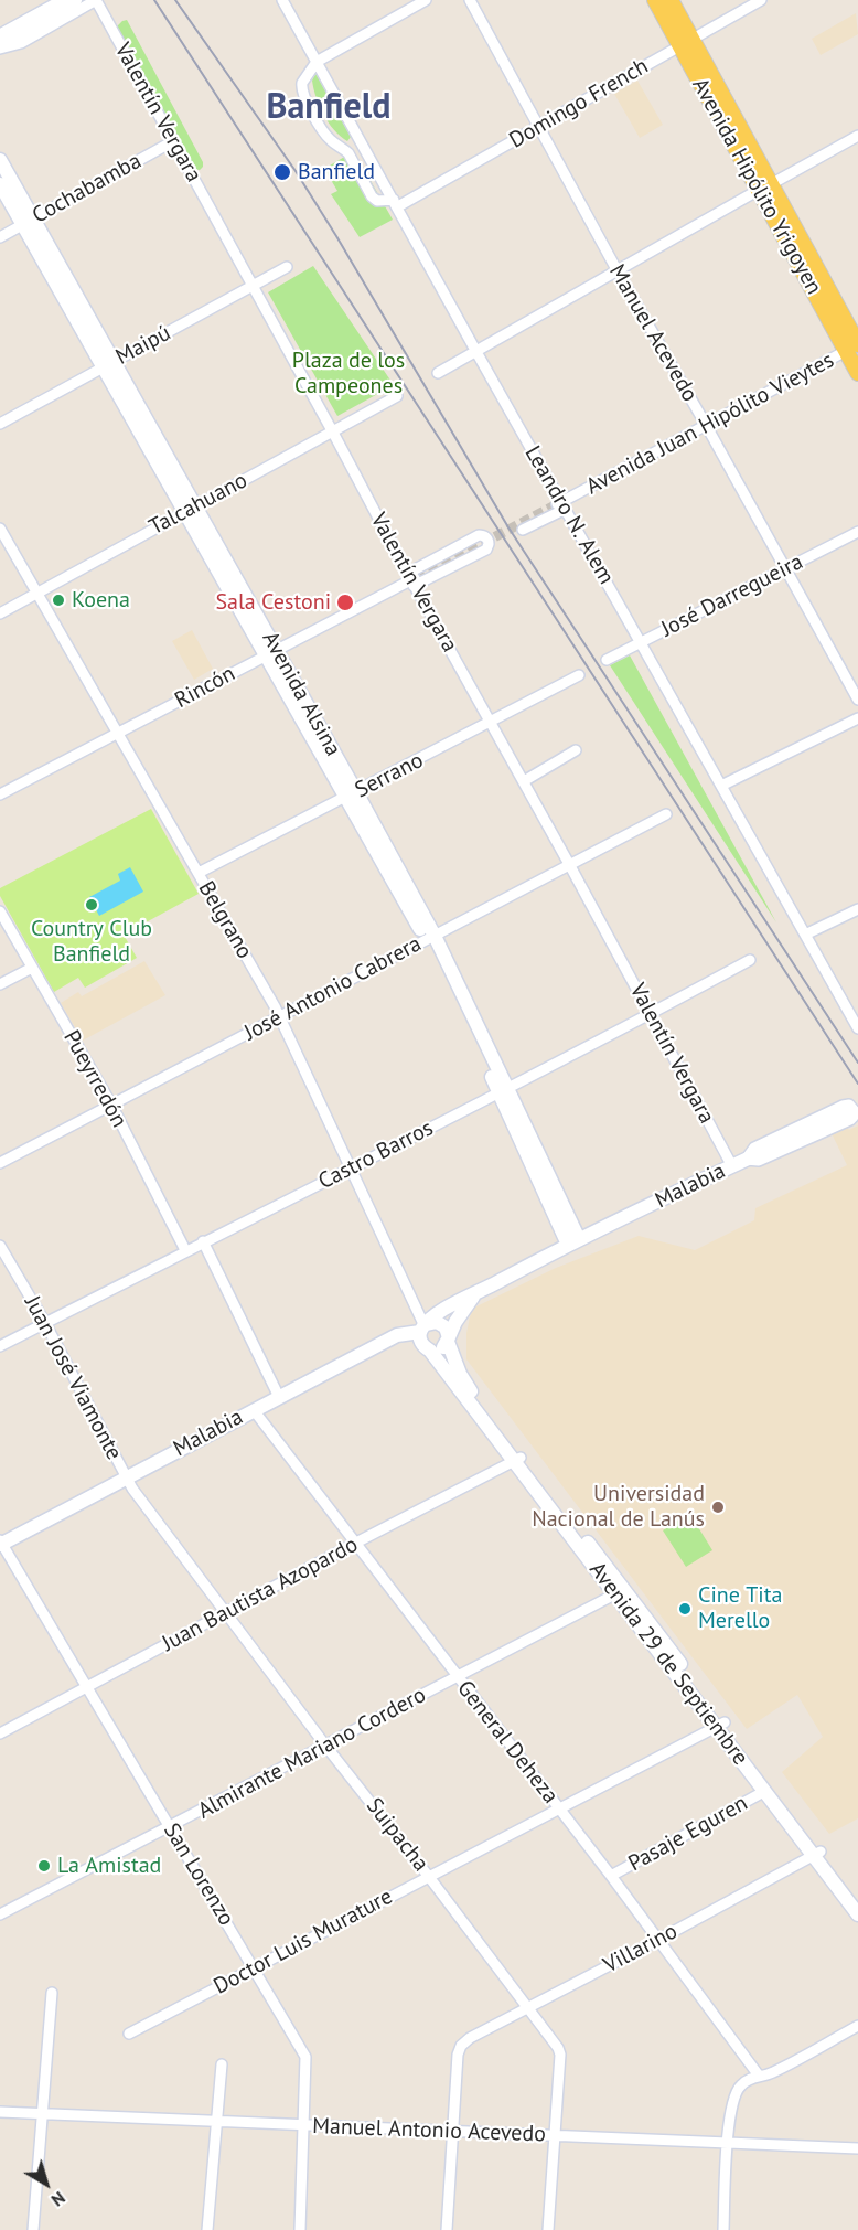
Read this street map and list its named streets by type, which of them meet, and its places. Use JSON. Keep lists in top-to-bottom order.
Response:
{
  "streets": {
    "main road": [
      "Avenida Hipólito Yrigoyen",
      "Avenida Alsina",
      "Malabia",
      "Avenida 29 de Septiembre"
    ],
    "street": [
      "Domingo French",
      "Valentín Vergara",
      "Cochabamba",
      "Manuel Acevedo",
      "Maipú",
      "Avenida Juan Hipólito Vieytes",
      "Talcahuano",
      "Leandro N. Alem",
      "José Darregueira",
      "Rincón",
      "Serrano",
      "Belgrano",
      "José Antonio Cabrera",
      "Pueyrredón",
      "Castro Barros",
      "Juan José Viamonte",
      "Juan Bautista Azopardo",
      "General Deheza",
      "Almirante Mariano Cordero",
      "Pasaje Eguren",
      "Suipacha",
      "San Lorenzo",
      "Doctor Luis Murature",
      "Villarino",
      "Manuel Antonio Acevedo"
    ]
  },
  "crossings": [
    ["Domingo French", "Avenida Hipólito Yrigoyen"],
    ["Domingo French", "Manuel Acevedo"],
    ["Domingo French", "Leandro N. Alem"],
    ["Valentín Vergara", "Cochabamba"],
    ["Valentín Vergara", "Maipú"],
    ["Valentín Vergara", "Talcahuano"],
    ["Valentín Vergara", "Rincón"],
    ["Valentín Vergara", "Serrano"],
    ["Valentín Vergara", "José Antonio Cabrera"],
    ["Valentín Vergara", "Castro Barros"],
    ["Valentín Vergara", "Malabia"],
    ["Avenida Hipólito Yrigoyen", "Avenida Juan Hipólito Vieytes"],
    ["Cochabamba", "Avenida Alsina"],
    ["Manuel Acevedo", "Avenida Juan Hipólito Vieytes"],
    ["Manuel Acevedo", "José Darregueira"],
    ["Maipú", "Avenida Alsina"],
    ["Avenida Juan Hipólito Vieytes", "Leandro N. Alem"],
    ["Talcahuano", "Avenida Alsina"],
    ["Talcahuano", "Belgrano"],
    ["Leandro N. Alem", "José Darregueira"],
    ["Rincón", "Avenida Alsina"],
    ["Rincón", "Belgrano"],
    ["Avenida Alsina", "Serrano"],
    ["Avenida Alsina", "José Antonio Cabrera"],
    ["Avenida Alsina", "Castro Barros"],
    ["Avenida Alsina", "Malabia"],
    ["Serrano", "Belgrano"],
    ["Belgrano", "José Antonio Cabrera"],
    ["Belgrano", "Castro Barros"],
    ["Belgrano", "Malabia"],
    ["Belgrano", "Avenida 29 de Septiembre"],
    ["José Antonio Cabrera", "Pueyrredón"],
    ["Pueyrredón", "Castro Barros"],
    ["Castro Barros", "Juan José Viamonte"],
    ["Malabia", "Juan José Viamonte"],
    ["Malabia", "Avenida 29 de Septiembre"],
    ["Malabia", "General Deheza"],
    ["Malabia", "Suipacha"],
    ["Malabia", "San Lorenzo"],
    ["Juan José Viamonte", "Suipacha"],
    ["Juan Bautista Azopardo", "Avenida 29 de Septiembre"],
    ["Juan Bautista Azopardo", "General Deheza"],
    ["Juan Bautista Azopardo", "Suipacha"],
    ["Juan Bautista Azopardo", "San Lorenzo"],
    ["Avenida 29 de Septiembre", "Almirante Mariano Cordero"],
    ["Avenida 29 de Septiembre", "Pasaje Eguren"],
    ["Avenida 29 de Septiembre", "Doctor Luis Murature"],
    ["Avenida 29 de Septiembre", "Villarino"],
    ["General Deheza", "Almirante Mariano Cordero"],
    ["General Deheza", "Pasaje Eguren"],
    ["General Deheza", "Doctor Luis Murature"],
    ["General Deheza", "Villarino"],
    ["Almirante Mariano Cordero", "Suipacha"],
    ["Almirante Mariano Cordero", "San Lorenzo"],
    ["Suipacha", "Doctor Luis Murature"],
    ["Suipacha", "Villarino"],
    ["Suipacha", "Manuel Antonio Acevedo"],
    ["San Lorenzo", "Doctor Luis Murature"],
    ["San Lorenzo", "Manuel Antonio Acevedo"],
    ["Villarino", "Manuel Antonio Acevedo"]
  ],
  "districts": ["Banfield"],
  "parks": ["Plaza de los Campeones"],
  "places": [
    "Banfield",
    "Koena",
    "Sala Cestoni",
    "Country Club Banfield",
    "Universidad Nacional de Lanús",
    "Cine Tita Merello",
    "La Amistad"
  ],
  "north": "bottom right"
}
